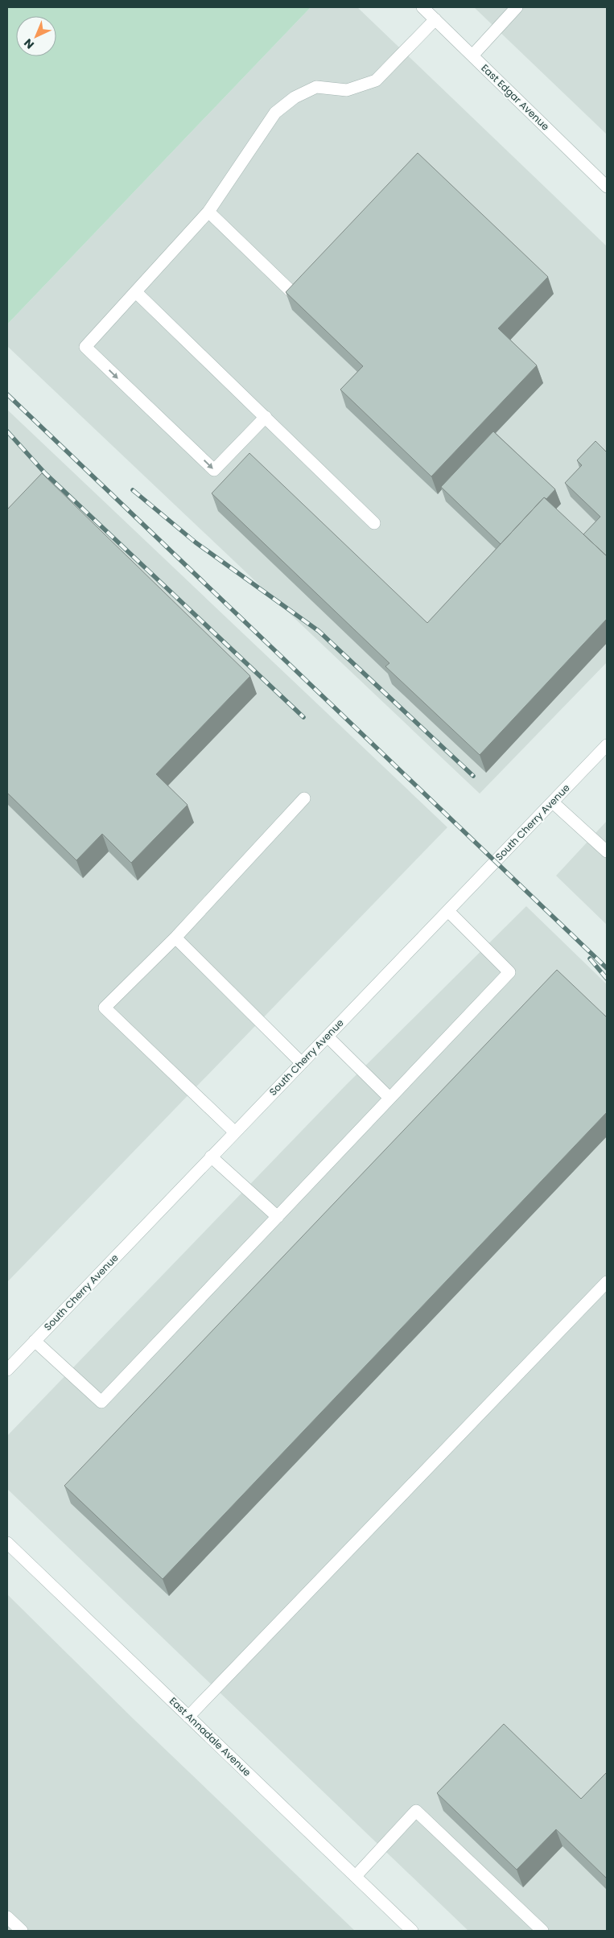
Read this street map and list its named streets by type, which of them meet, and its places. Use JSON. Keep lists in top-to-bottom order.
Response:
{
  "streets": {
    "street": ["East Edgar Avenue", "South Cherry Avenue", "East Annadale Avenue"]
  },
  "north": "bottom left"
}
